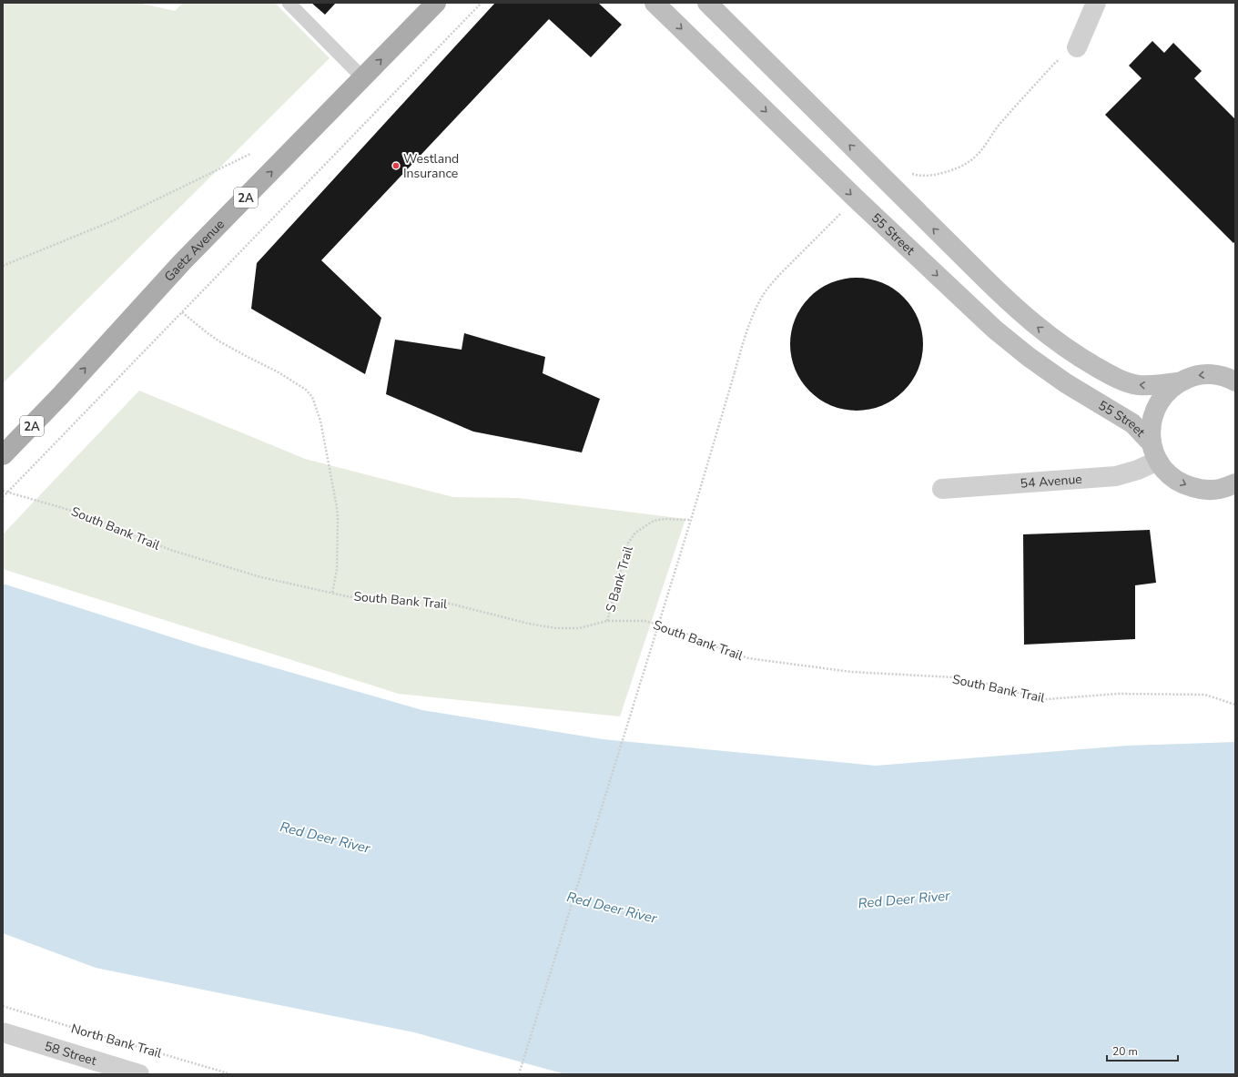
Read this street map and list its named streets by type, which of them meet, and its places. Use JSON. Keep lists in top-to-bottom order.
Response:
{
  "streets": {
    "main road": ["2A", "Gaetz Avenue"],
    "street": ["55 Street", "54 Avenue", "58 Street"],
    "path": ["South Bank Trail", "S Bank Trail", "North Bank Trail"]
  },
  "crossings": [
    ["55 Street", "54 Avenue"],
    ["South Bank Trail", "S Bank Trail"]
  ],
  "one_way": ["Gaetz Avenue"],
  "water": ["Red Deer River"],
  "places": ["Westland Insurance"],
  "scale_bar": "20 m"
}
